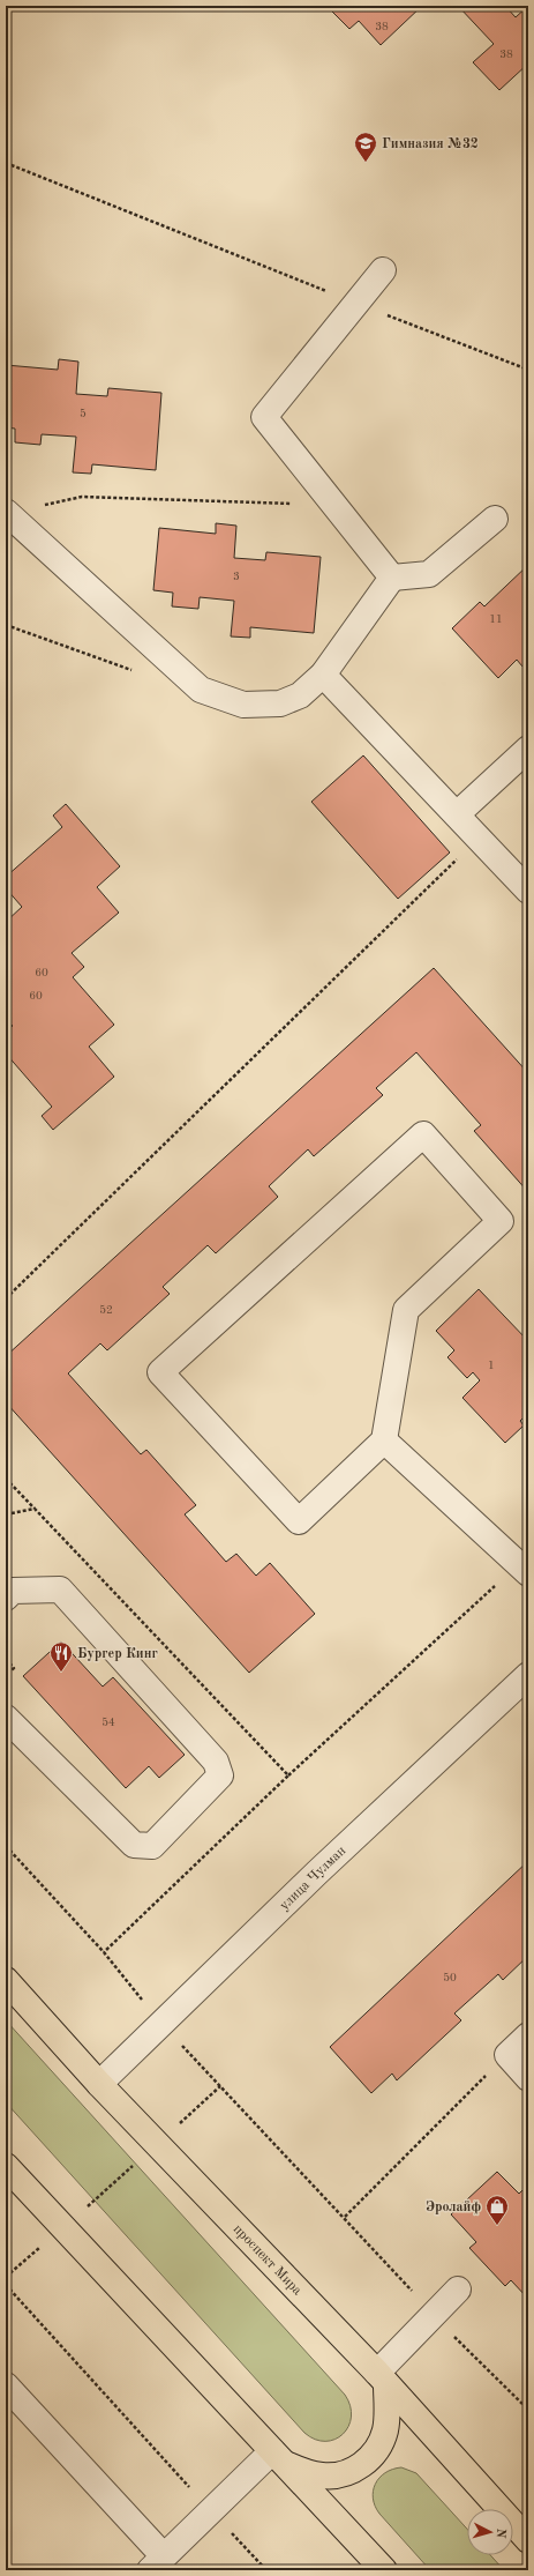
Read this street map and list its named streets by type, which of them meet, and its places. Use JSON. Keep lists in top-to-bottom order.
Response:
{
  "streets": {
    "main road": ["проспект Мира"],
    "street": ["улица Чулман"]
  },
  "crossings": [
    ["улица Чулман", "проспект Мира"]
  ],
  "places": {
    "school or university": ["Гимназия №32"],
    "restaurant": ["Бургер Кинг"],
    "shop": ["Эролайф"]
  },
  "house_numbers": [
    "38",
    "38",
    "5",
    "3",
    "11",
    "60",
    "60",
    "52",
    "1",
    "54",
    "50"
  ],
  "north": "right"
}
